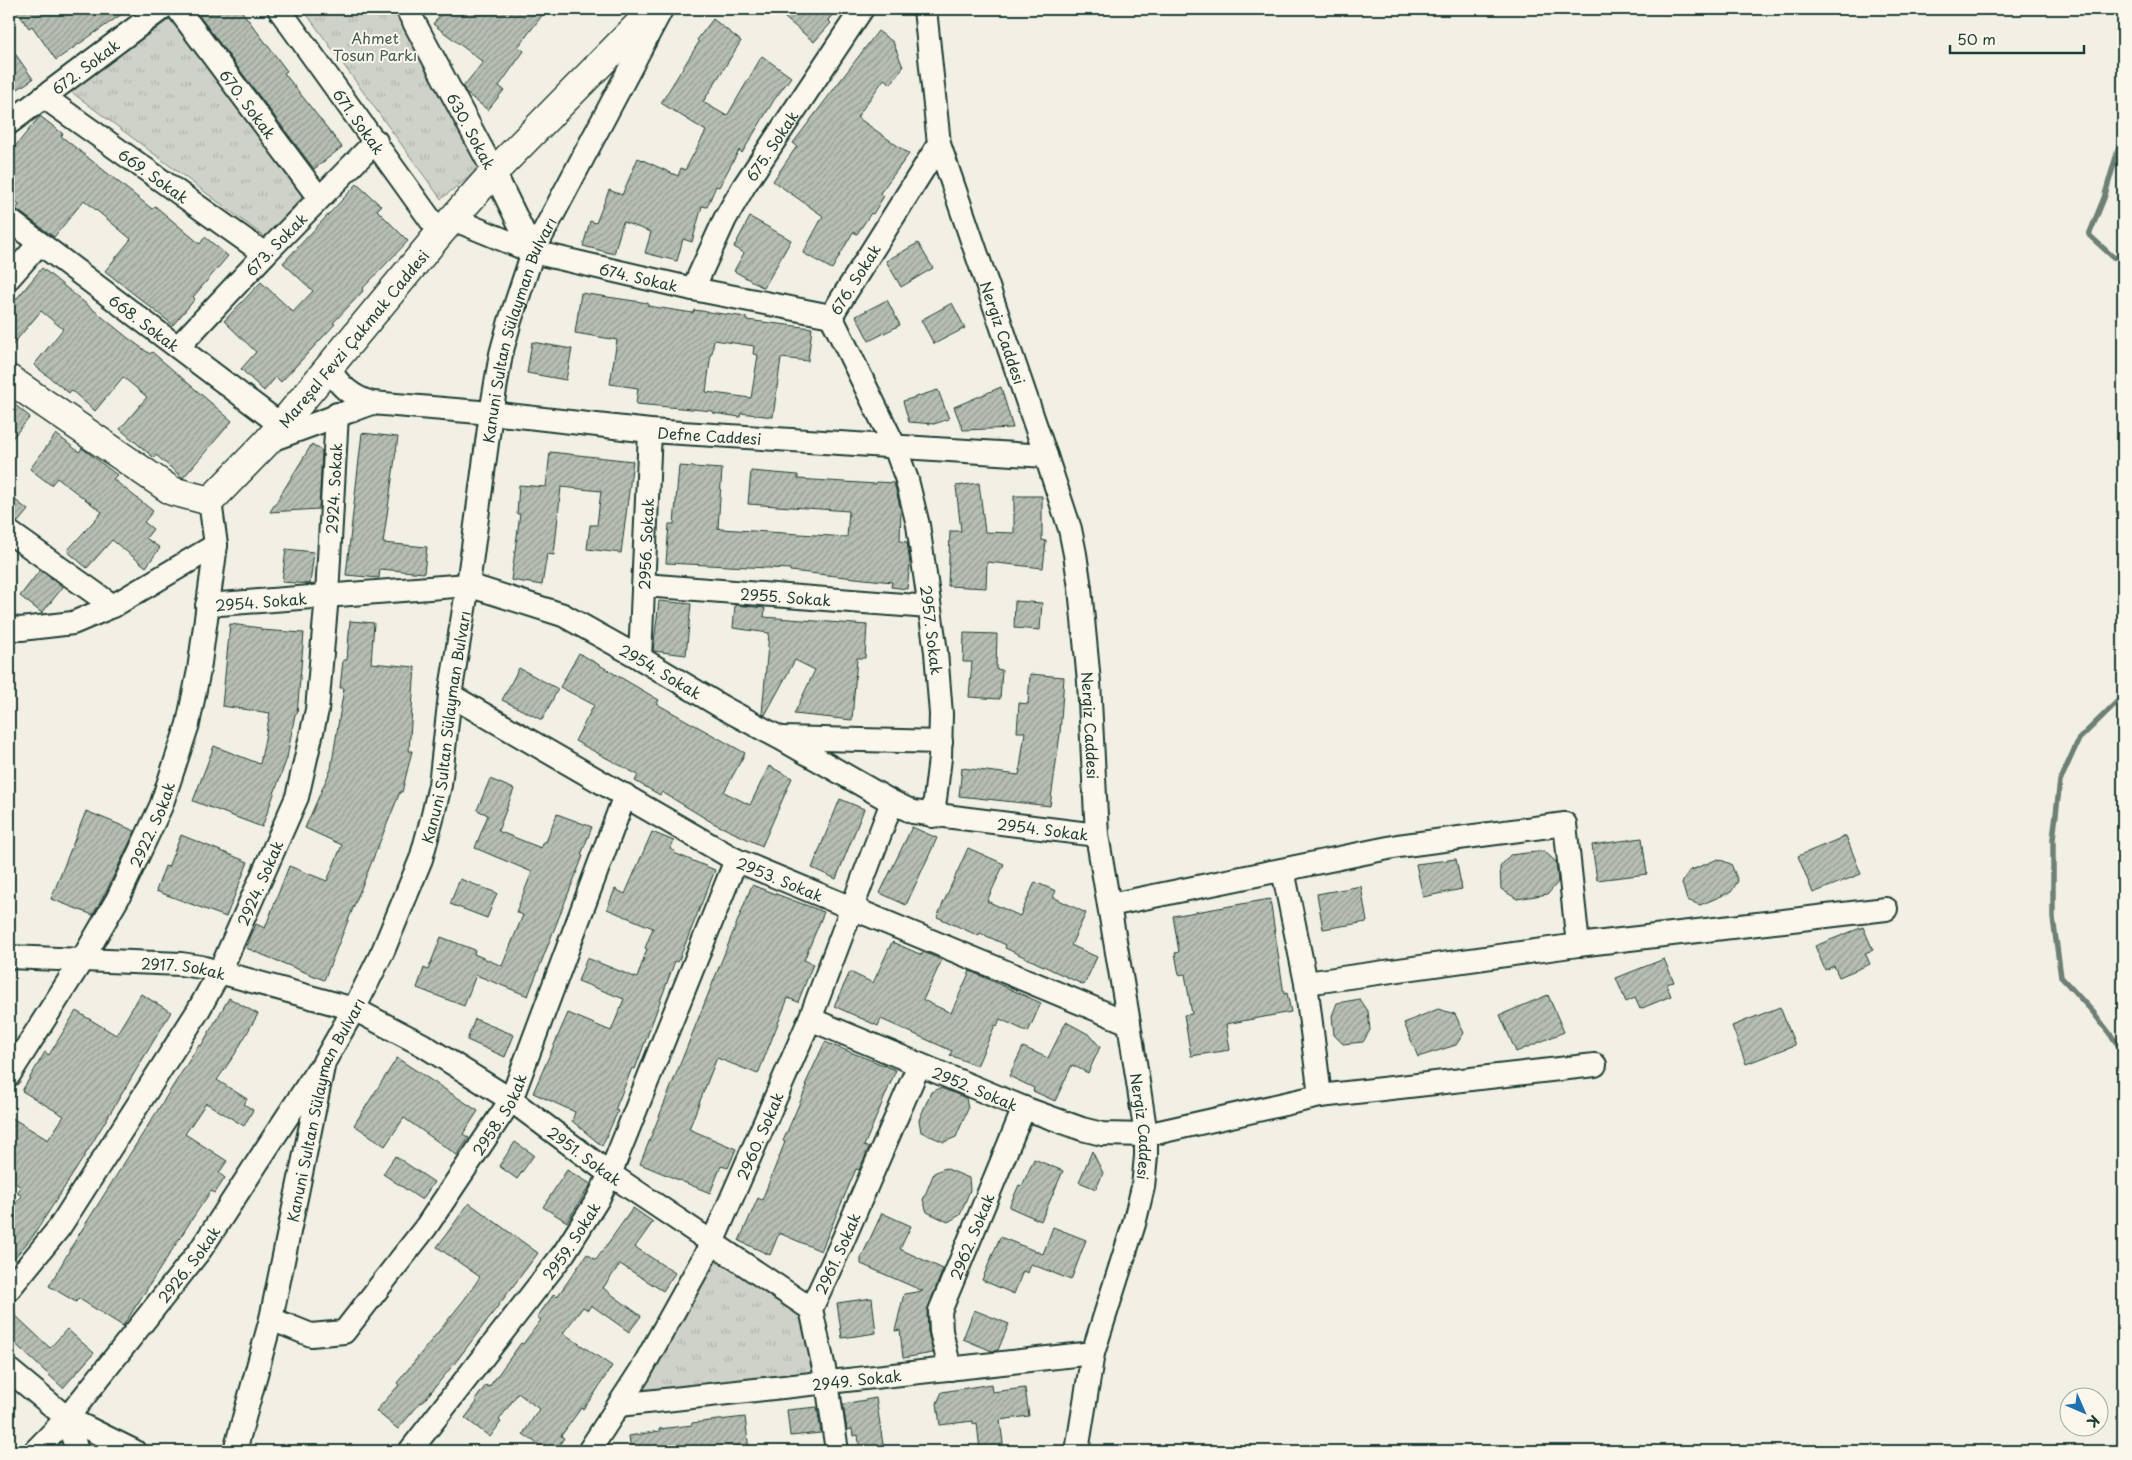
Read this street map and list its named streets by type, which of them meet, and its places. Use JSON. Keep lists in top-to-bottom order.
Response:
{
  "streets": {
    "main road": ["Mareşal Fevzi Çakmak Caddesi"],
    "street": [
      "672. Sokak",
      "670. Sokak",
      "671. Sokak",
      "630. Sokak",
      "675. Sokak",
      "669. Sokak",
      "673. Sokak",
      "674. Sokak",
      "676. Sokak",
      "668. Sokak",
      "Kanuni Sultan Sülayman Bulvarı",
      "Nergiz Caddesi",
      "Defne Caddesi",
      "2924. Sokak",
      "2956. Sokak",
      "2955. Sokak",
      "2954. Sokak",
      "2957. Sokak",
      "2922. Sokak",
      "2953. Sokak",
      "2917. Sokak",
      "2952. Sokak",
      "2958. Sokak",
      "2960. Sokak",
      "2951. Sokak",
      "2962. Sokak",
      "2959. Sokak",
      "2961. Sokak",
      "2926. Sokak",
      "2949. Sokak"
    ]
  },
  "crossings": [
    ["672. Sokak", "669. Sokak"],
    ["670. Sokak", "673. Sokak"],
    ["671. Sokak", "673. Sokak"],
    ["671. Sokak", "674. Sokak"],
    ["671. Sokak", "Mareşal Fevzi Çakmak Caddesi"],
    ["630. Sokak", "674. Sokak"],
    ["630. Sokak", "Kanuni Sultan Sülayman Bulvarı"],
    ["630. Sokak", "Mareşal Fevzi Çakmak Caddesi"],
    ["675. Sokak", "674. Sokak"],
    ["669. Sokak", "673. Sokak"],
    ["673. Sokak", "668. Sokak"],
    ["674. Sokak", "676. Sokak"],
    ["674. Sokak", "Kanuni Sultan Sülayman Bulvarı"],
    ["674. Sokak", "Mareşal Fevzi Çakmak Caddesi"],
    ["676. Sokak", "Nergiz Caddesi"],
    ["676. Sokak", "Defne Caddesi"],
    ["676. Sokak", "2957. Sokak"],
    ["668. Sokak", "Mareşal Fevzi Çakmak Caddesi"],
    ["Kanuni Sultan Sülayman Bulvarı", "Defne Caddesi"],
    ["Kanuni Sultan Sülayman Bulvarı", "2954. Sokak"],
    ["Kanuni Sultan Sülayman Bulvarı", "2953. Sokak"],
    ["Kanuni Sultan Sülayman Bulvarı", "2917. Sokak"],
    ["Kanuni Sultan Sülayman Bulvarı", "2958. Sokak"],
    ["Kanuni Sultan Sülayman Bulvarı", "2951. Sokak"],
    ["Kanuni Sultan Sülayman Bulvarı", "2926. Sokak"],
    ["Nergiz Caddesi", "Defne Caddesi"],
    ["Nergiz Caddesi", "2954. Sokak"],
    ["Nergiz Caddesi", "2953. Sokak"],
    ["Nergiz Caddesi", "2952. Sokak"],
    ["Nergiz Caddesi", "2949. Sokak"],
    ["Defne Caddesi", "2956. Sokak"],
    ["Defne Caddesi", "2957. Sokak"],
    ["2924. Sokak", "2954. Sokak"],
    ["2924. Sokak", "2917. Sokak"],
    ["2956. Sokak", "2955. Sokak"],
    ["2956. Sokak", "2954. Sokak"],
    ["2955. Sokak", "2957. Sokak"],
    ["2954. Sokak", "2957. Sokak"],
    ["2954. Sokak", "2922. Sokak"],
    ["2954. Sokak", "2960. Sokak"],
    ["2922. Sokak", "2917. Sokak"],
    ["2953. Sokak", "2958. Sokak"],
    ["2953. Sokak", "2960. Sokak"],
    ["2953. Sokak", "2959. Sokak"],
    ["2917. Sokak", "2951. Sokak"],
    ["2952. Sokak", "2960. Sokak"],
    ["2952. Sokak", "2962. Sokak"],
    ["2952. Sokak", "2961. Sokak"],
    ["2958. Sokak", "2951. Sokak"],
    ["2960. Sokak", "2951. Sokak"],
    ["2960. Sokak", "2949. Sokak"],
    ["2951. Sokak", "2959. Sokak"],
    ["2951. Sokak", "2961. Sokak"],
    ["2962. Sokak", "2949. Sokak"],
    ["2961. Sokak", "2949. Sokak"]
  ],
  "parks": ["Ahmet Tosun Parkı"],
  "scale_bar": "50 m",
  "north": "bottom right"
}
